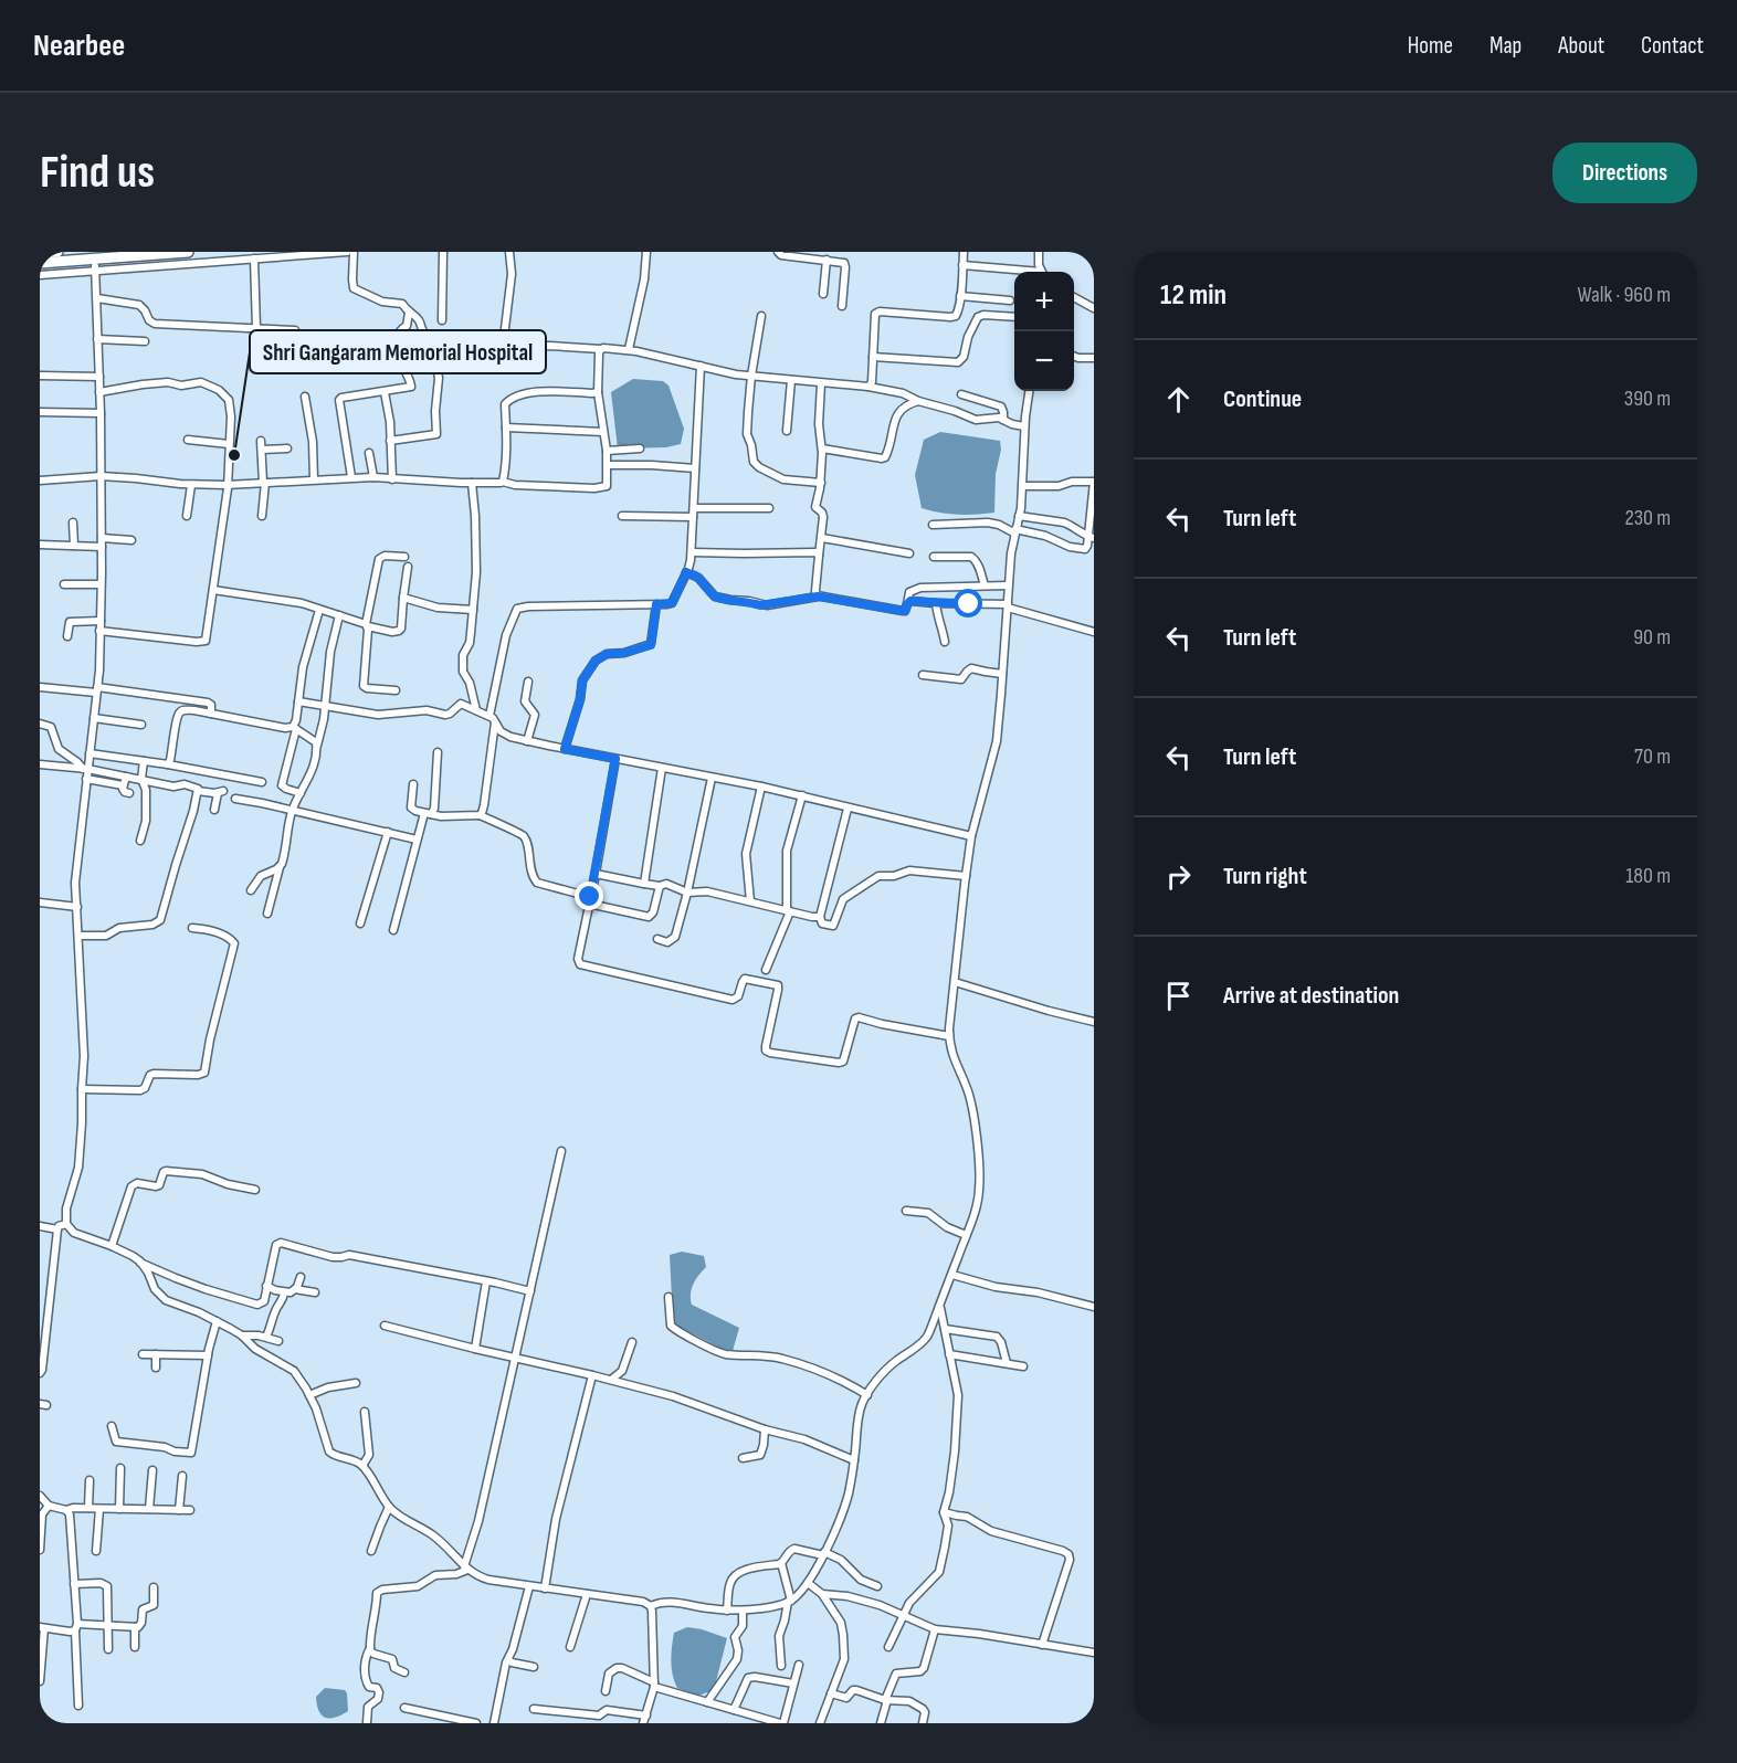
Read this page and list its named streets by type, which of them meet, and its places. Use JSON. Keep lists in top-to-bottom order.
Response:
{
  "places": ["Shri Gangaram Memorial Hospital"],
  "page": {
    "header": "Nearbee",
    "nav": [
      "Home",
      "Map",
      "About",
      "Contact"
    ],
    "buttons": "Directions",
    "title": "Find us",
    "heading": ["12 min", "Walk · 960 m"],
    "map_buttons": ["+", "−"],
    "list": [
      ["Continue", "390 m"],
      ["Turn left", "230 m"],
      ["Turn left", "90 m"],
      ["Turn left", "70 m"],
      ["Turn right", "180 m"],
      "Arrive at destination"
    ]
  }
}
